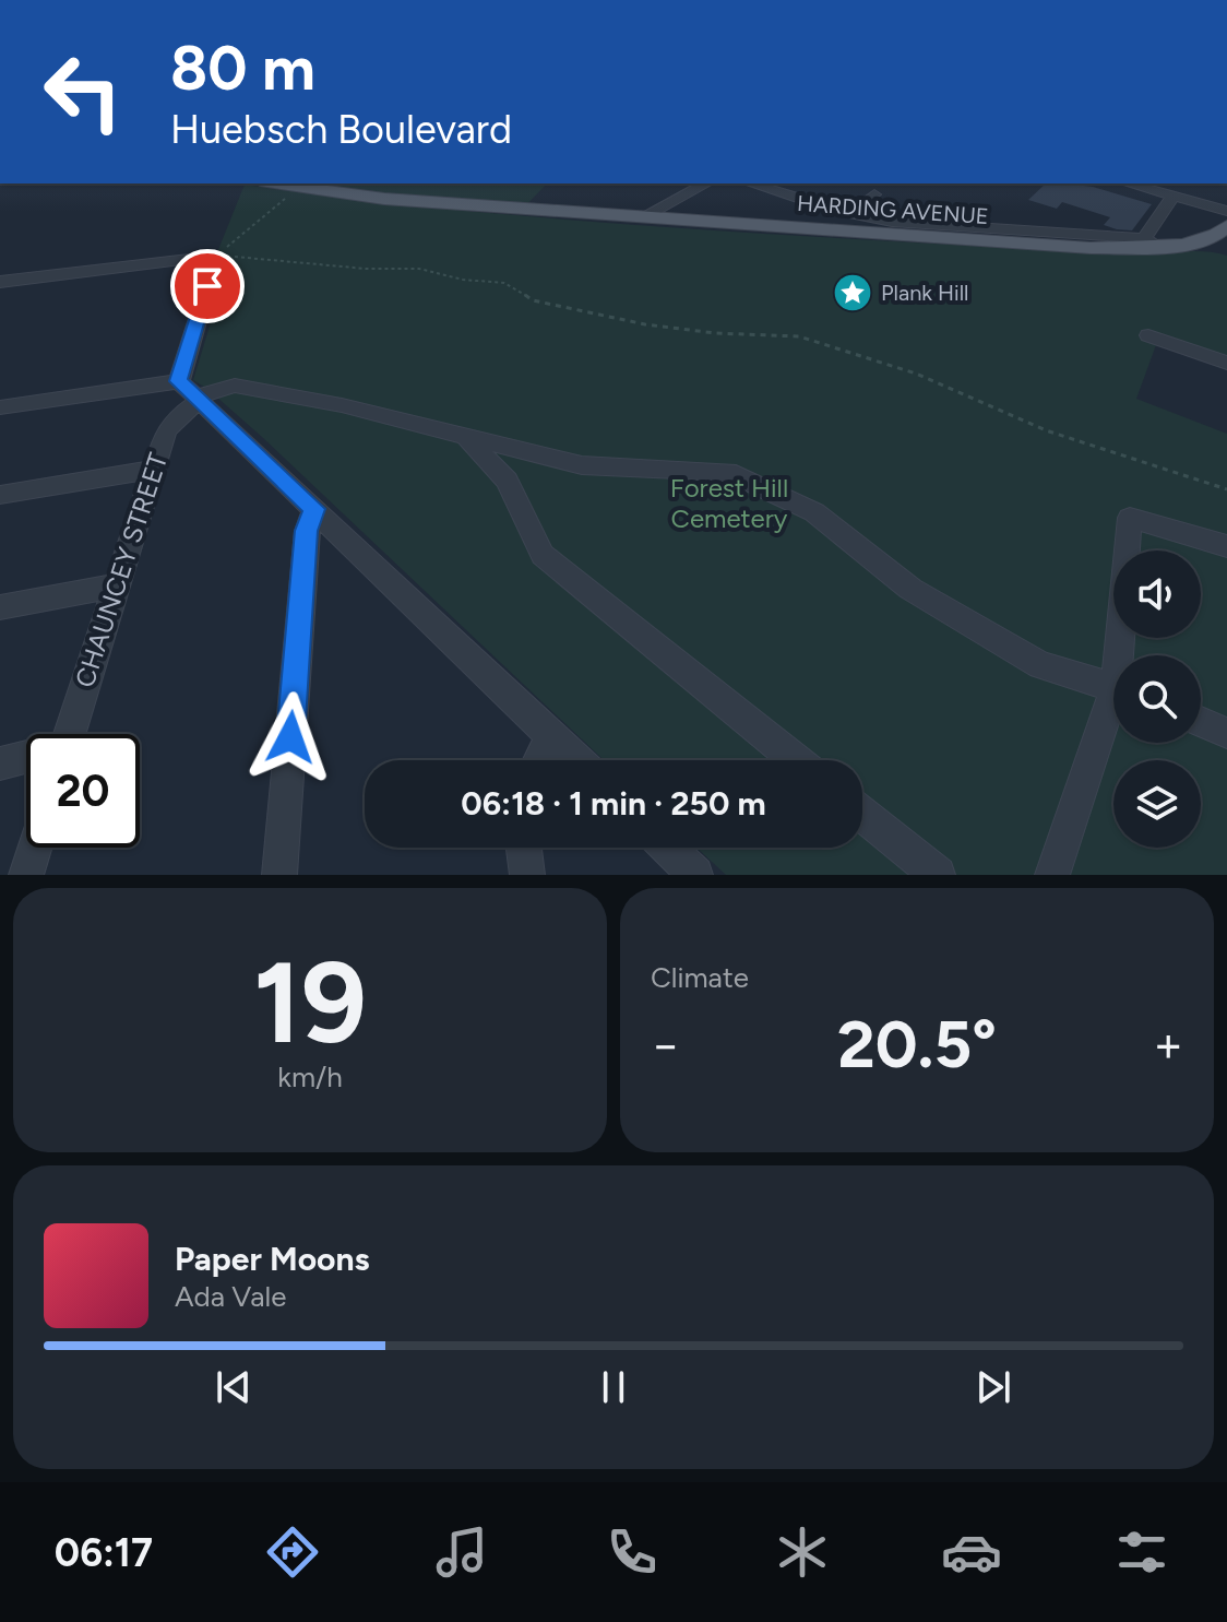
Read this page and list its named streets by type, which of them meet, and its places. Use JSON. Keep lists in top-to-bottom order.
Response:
{
  "streets": {
    "main road": ["HARDING AVENUE"],
    "street": ["CHAUNCEY STREET"]
  },
  "parks": ["Forest Hill Cemetery"],
  "places": {
    "place": ["Plank Hill"]
  },
  "page": {
    "turn": ["80 m", "Huebsch Boulevard"],
    "limit": "20",
    "trip": "06:18 · 1 min · 250 m",
    "tile": [
      ["19", "km/h"],
      "Climate"
    ],
    "heat": ["−", "20.5°", "+"],
    "song": ["Paper Moons", "Ada Vale"],
    "tabs": "06:17"
  }
}
